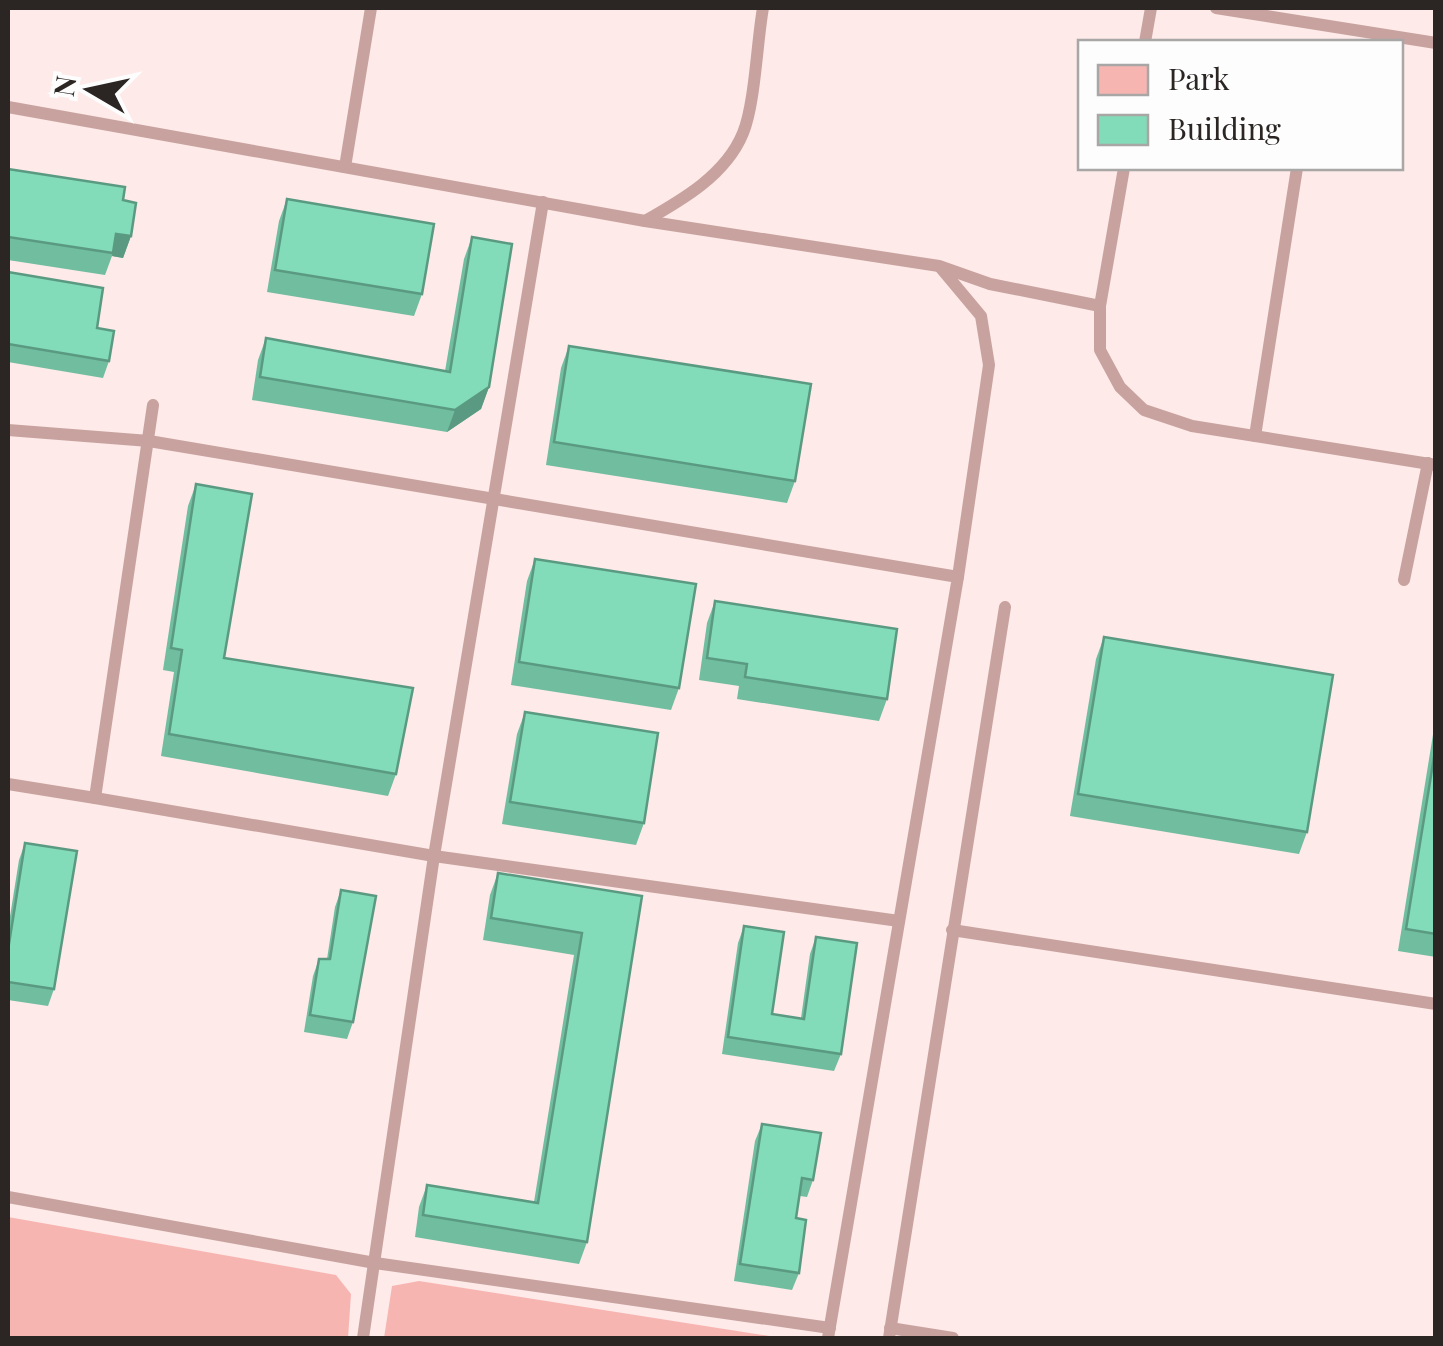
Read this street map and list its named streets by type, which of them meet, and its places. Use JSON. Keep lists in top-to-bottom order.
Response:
{
  "legend": ["Park", "Building"],
  "north": "left"
}
